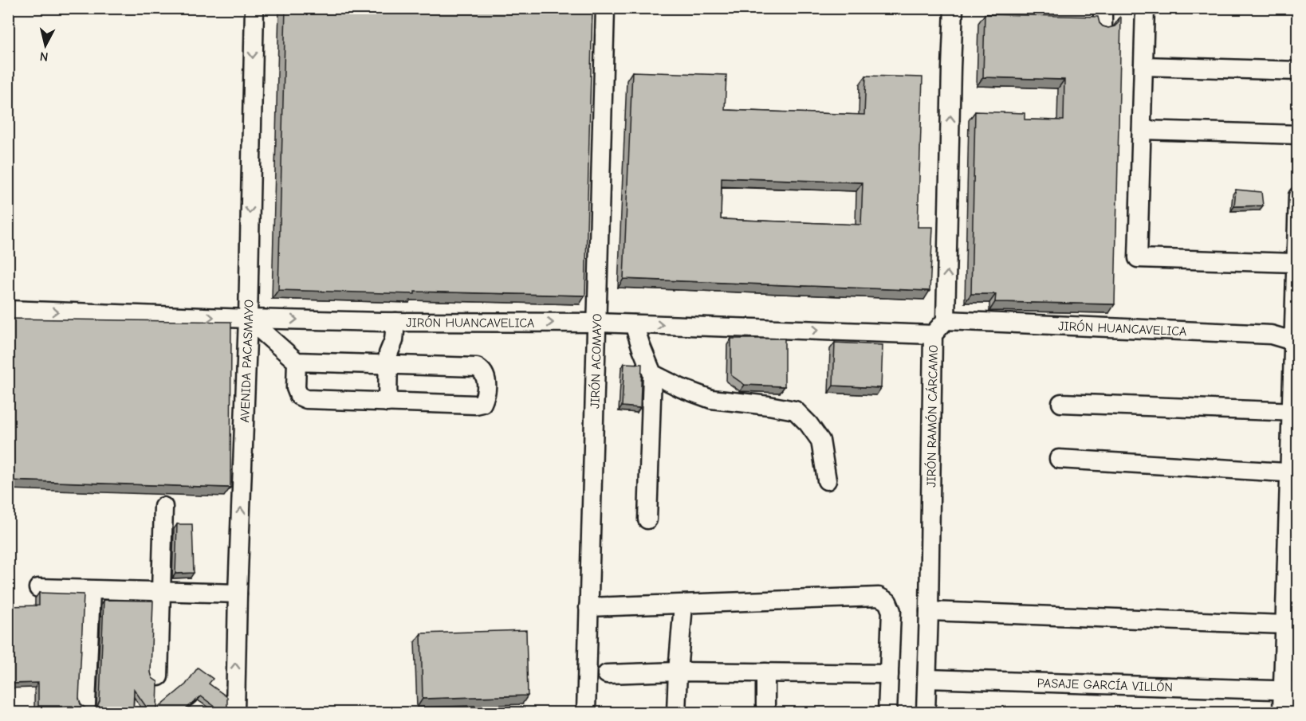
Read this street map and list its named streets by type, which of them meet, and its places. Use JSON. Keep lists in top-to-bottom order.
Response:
{
  "streets": {
    "street": [
      "JIRÓN HUANCAVELICA",
      "AVENIDA PACASMAYO",
      "JIRÓN ACOMAYO",
      "JIRÓN RAMÓN CÁRCAMO",
      "PASAJE GARCÍA VILLÓN"
    ]
  },
  "crossings": [
    ["JIRÓN HUANCAVELICA", "AVENIDA PACASMAYO"],
    ["JIRÓN HUANCAVELICA", "JIRÓN ACOMAYO"],
    ["JIRÓN HUANCAVELICA", "JIRÓN RAMÓN CÁRCAMO"],
    ["JIRÓN RAMÓN CÁRCAMO", "PASAJE GARCÍA VILLÓN"]
  ],
  "one_way": ["JIRÓN HUANCAVELICA"],
  "north": "bottom"
}
